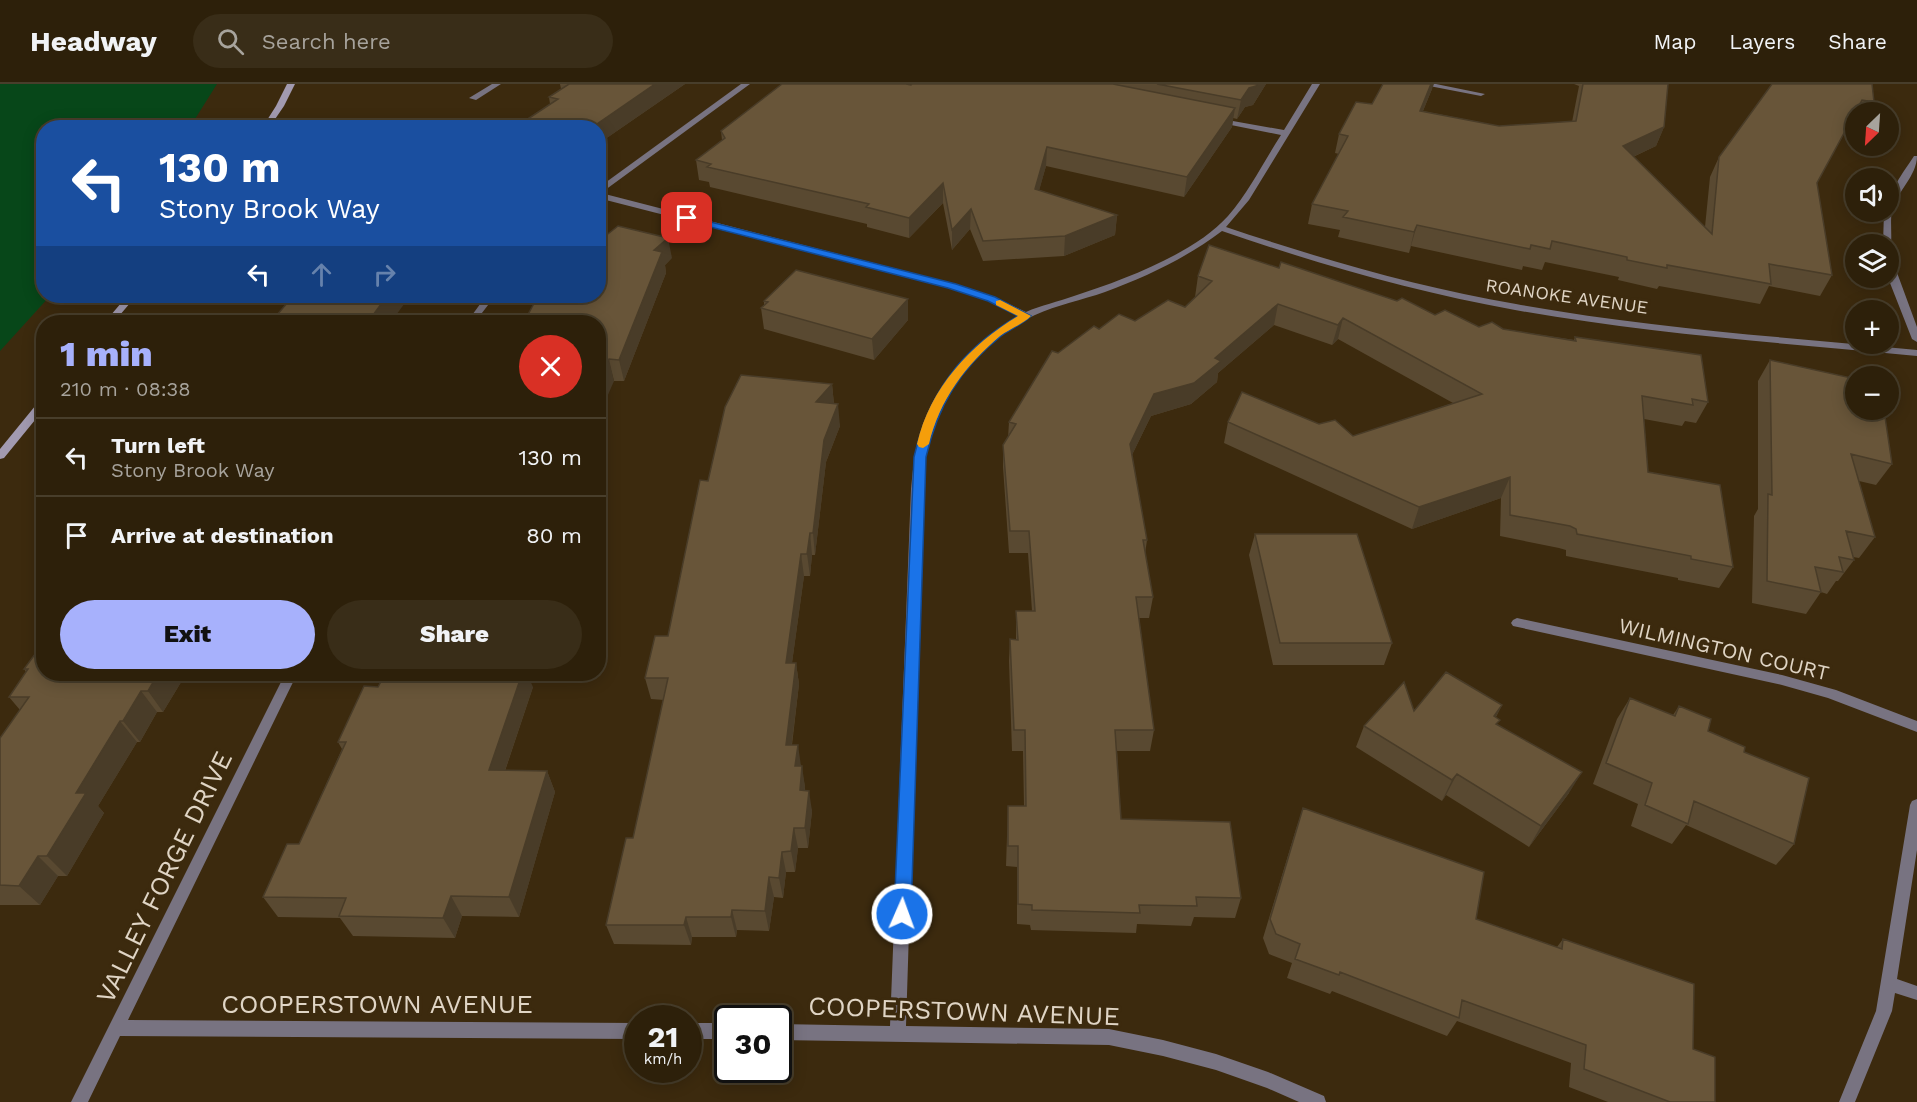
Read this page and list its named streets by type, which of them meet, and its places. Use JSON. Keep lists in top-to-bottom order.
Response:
{
  "streets": {
    "street": [
      "ROANOKE AVENUE",
      "WILMINGTON COURT",
      "VALLEY FORGE DRIVE",
      "COOPERSTOWN AVENUE"
    ]
  },
  "crossings": [
    ["VALLEY FORGE DRIVE", "COOPERSTOWN AVENUE"]
  ],
  "north": "bottom left",
  "page": {
    "header": "Headway",
    "search": "Search here",
    "nav": ["Map", "Layers", "Share"],
    "map_buttons": ["+", "−"],
    "turn": ["130 m", "Stony Brook Way"],
    "heading": ["1 min", "210 m · 08:38"],
    "list": [
      {
        "name": "Turn left",
        "note": "Stony Brook Way",
        "value": "130 m"
      },
      {
        "name": "Arrive at destination",
        "value": "80 m"
      }
    ],
    "buttons": ["Exit", "Share"],
    "speed": "21 km/h",
    "limit": "30"
  }
}
